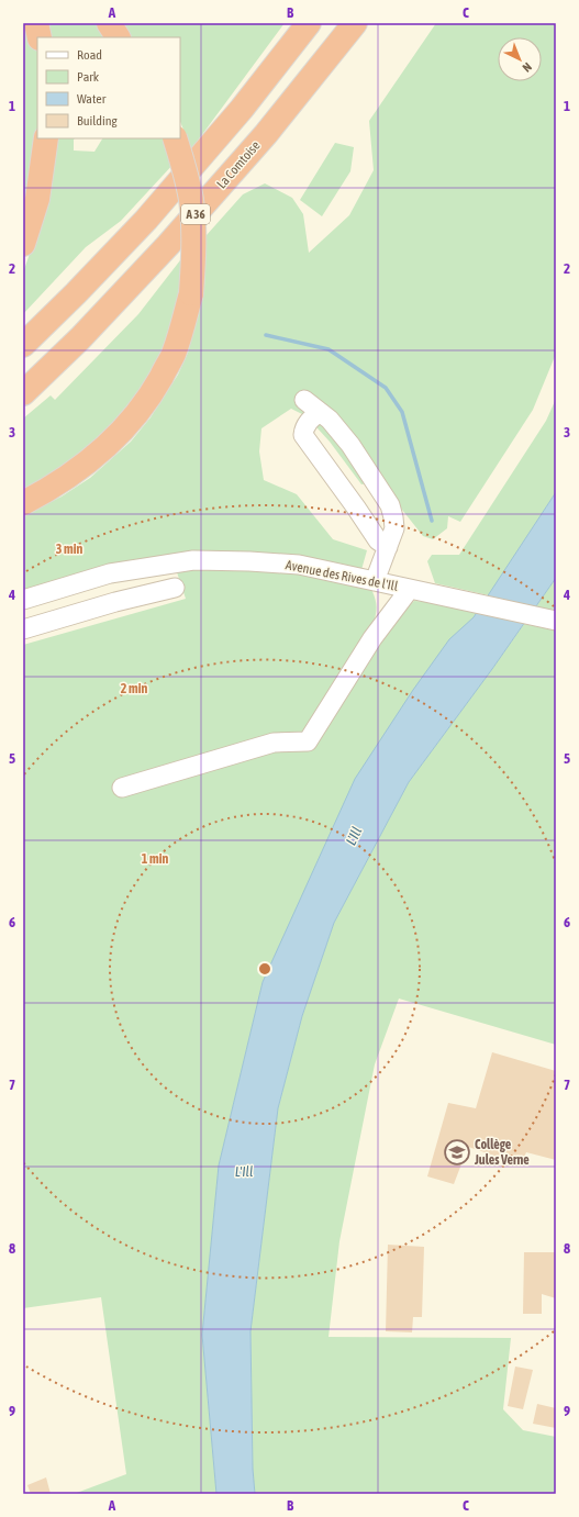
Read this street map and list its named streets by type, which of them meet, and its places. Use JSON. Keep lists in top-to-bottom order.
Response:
{
  "streets": {
    "highway": ["La Comtoise", "A 36"],
    "street": ["Avenue des Rives de l'Ill"]
  },
  "water": ["L'Ill"],
  "places": {
    "school or university": ["Collège Jules Verne"]
  },
  "legend": [
    "Road",
    "Park",
    "Water",
    "Building"
  ],
  "north": "bottom right",
  "grid": {
    "columns": ["A", "B", "C"],
    "rows": [
      "1",
      "2",
      "3",
      "4",
      "5",
      "6",
      "7",
      "8",
      "9"
    ]
  },
  "rings": ["3 min", "2 min", "1 min"]
}
